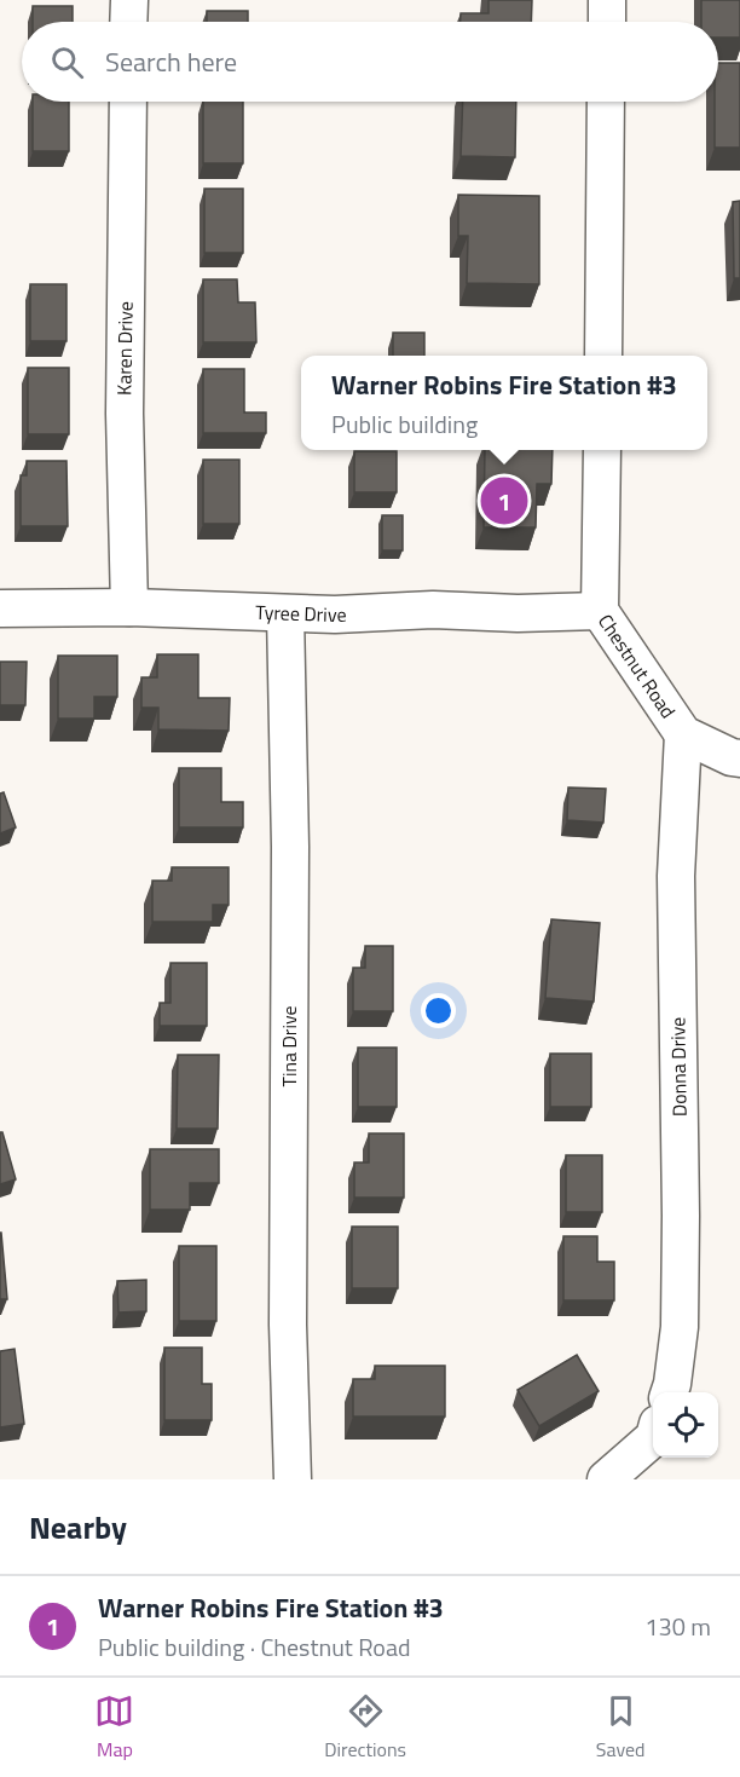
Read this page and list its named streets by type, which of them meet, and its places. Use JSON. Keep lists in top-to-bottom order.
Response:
{
  "streets": {
    "street": [
      "Karen Drive",
      "Tyree Drive",
      "Chestnut Road",
      "Tina Drive",
      "Donna Drive"
    ]
  },
  "crossings": [
    ["Karen Drive", "Tyree Drive"],
    ["Tyree Drive", "Chestnut Road"],
    ["Tyree Drive", "Tina Drive"],
    ["Chestnut Road", "Donna Drive"]
  ],
  "page": {
    "search": "Search here",
    "popup": ["Warner Robins Fire Station #3", "Public building"],
    "pins": "1",
    "heading": "Nearby",
    "list": [
      {
        "mark": "1",
        "name": "Warner Robins Fire Station #3",
        "note": "Public building · Chestnut Road",
        "value": "130 m"
      }
    ],
    "nav": ["Map", "Directions", "Saved"]
  }
}
